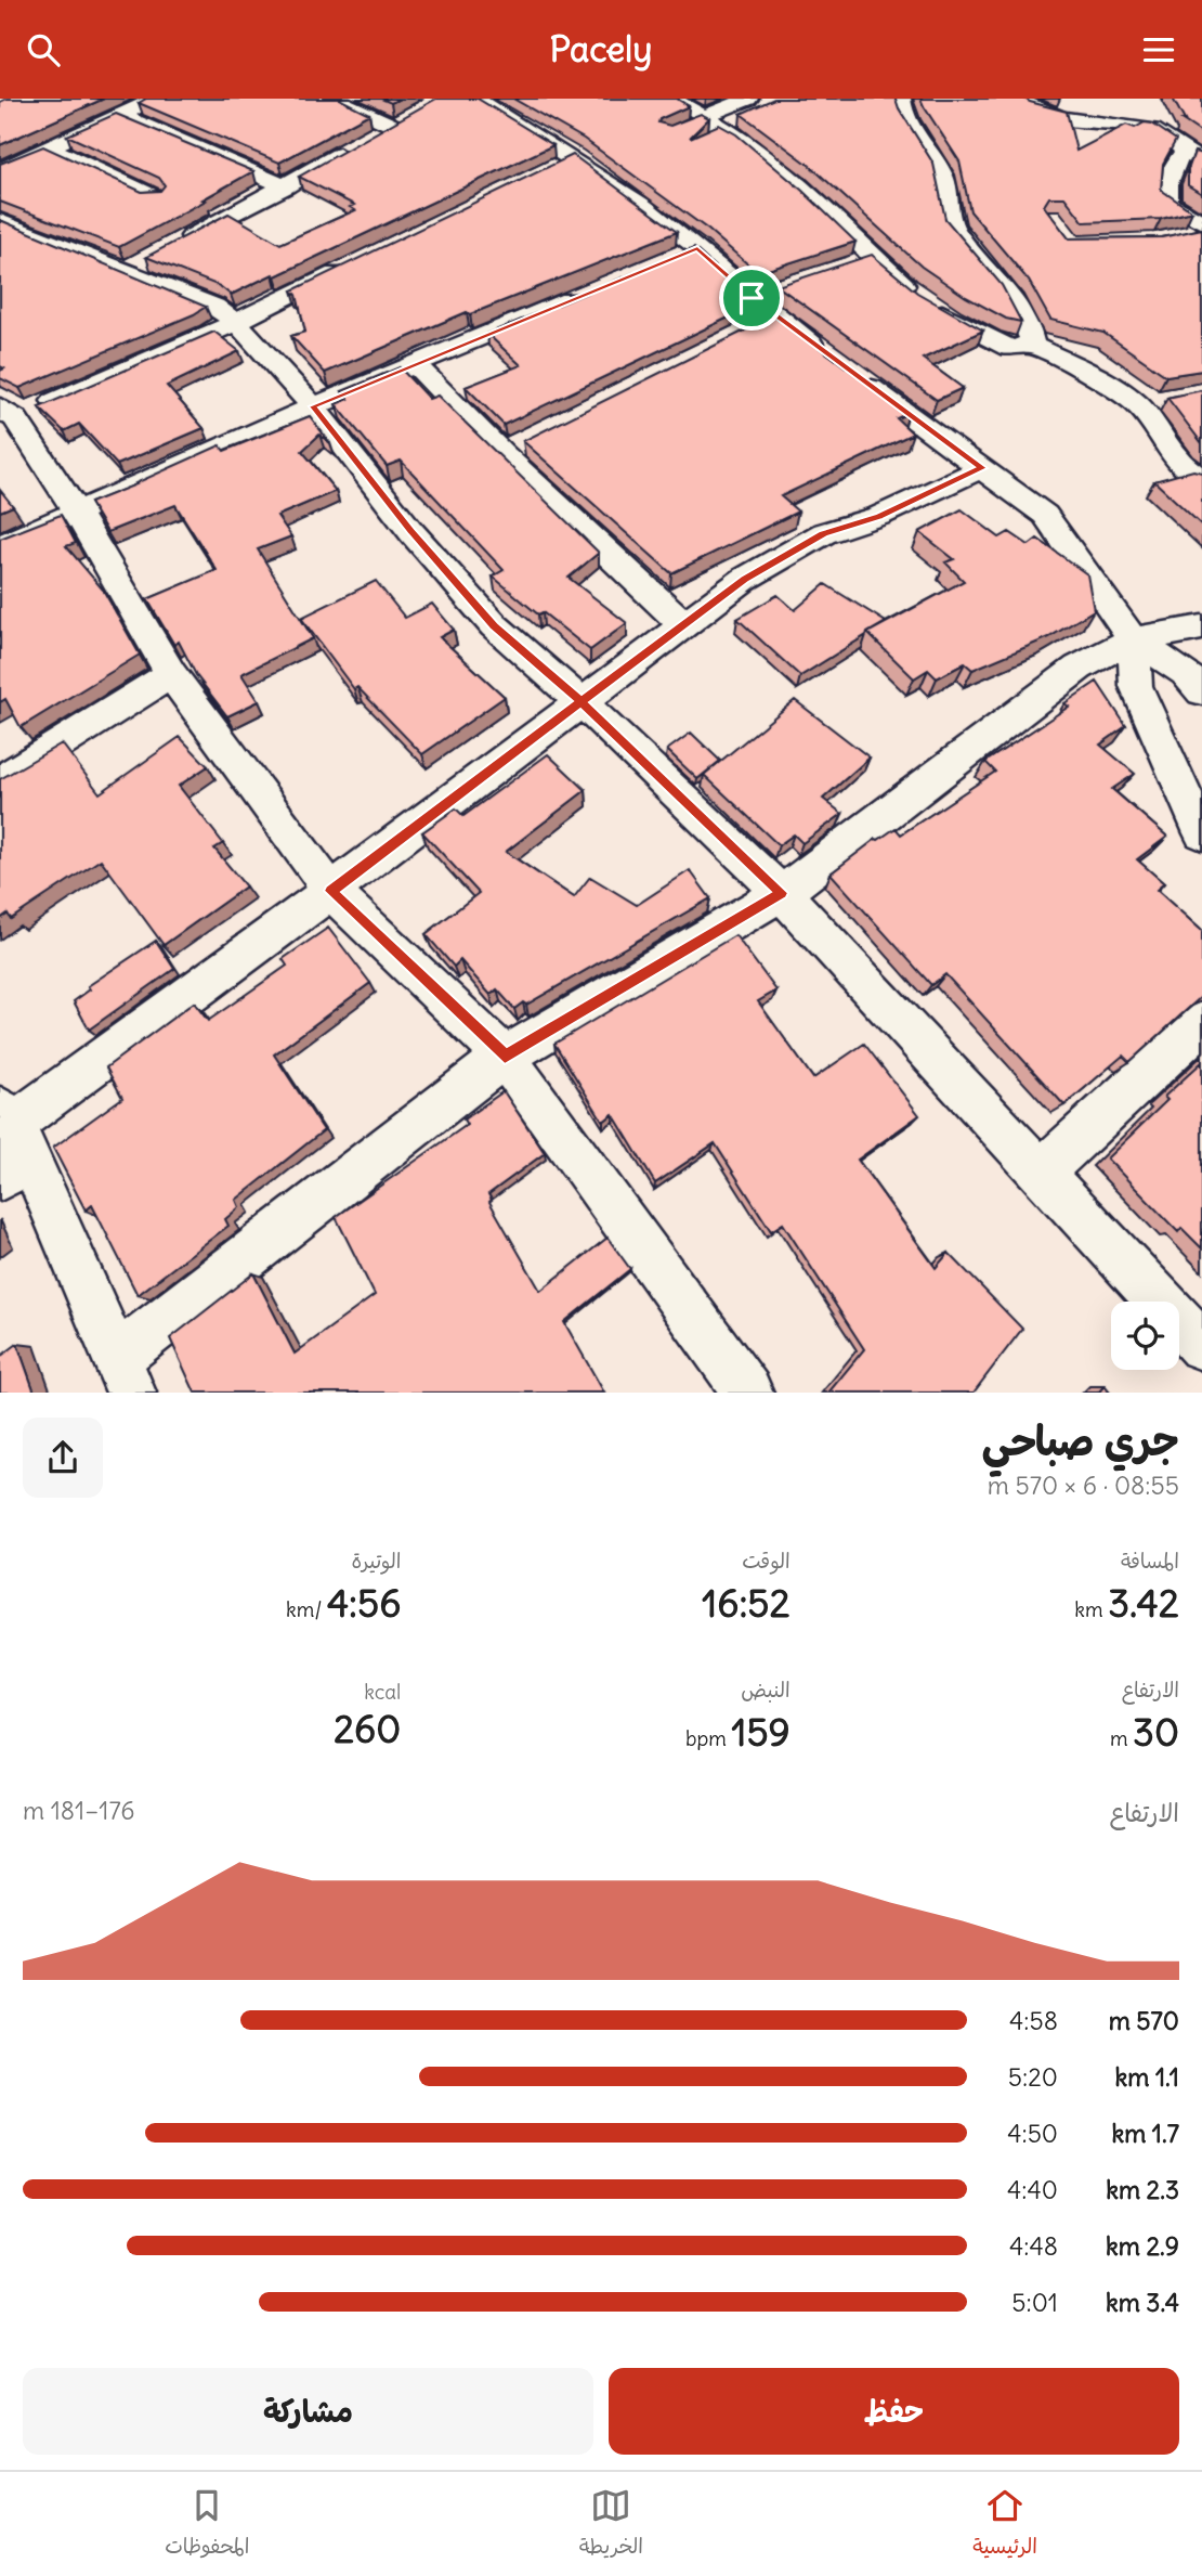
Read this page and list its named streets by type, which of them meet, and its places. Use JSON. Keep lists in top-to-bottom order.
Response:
{
  "page": {
    "header": "Pacely",
    "heading": ["جري صباحي", "08:55 · 6 × 570 m"],
    "stats": [
      ["المسافة", "3.42 km"],
      ["الوقت", "16:52"],
      ["الوتيرة", "4:56 /km"],
      ["الارتفاع", "30 m"],
      ["النبض", "159 bpm"],
      ["kcal", "260"]
    ],
    "chart": ["الارتفاع", "176–181 m"],
    "list": [
      {
        "name": "570 m",
        "note": "4:58"
      },
      {
        "name": "1.1 km",
        "note": "5:20"
      },
      {
        "name": "1.7 km",
        "note": "4:50"
      },
      {
        "name": "2.3 km",
        "note": "4:40"
      },
      {
        "name": "2.9 km",
        "note": "4:48"
      },
      {
        "name": "3.4 km",
        "note": "5:01"
      }
    ],
    "buttons": ["حفظ", "مشاركة"],
    "tabs": ["الرئيسية", "الخريطة", "المحفوظات"]
  }
}
